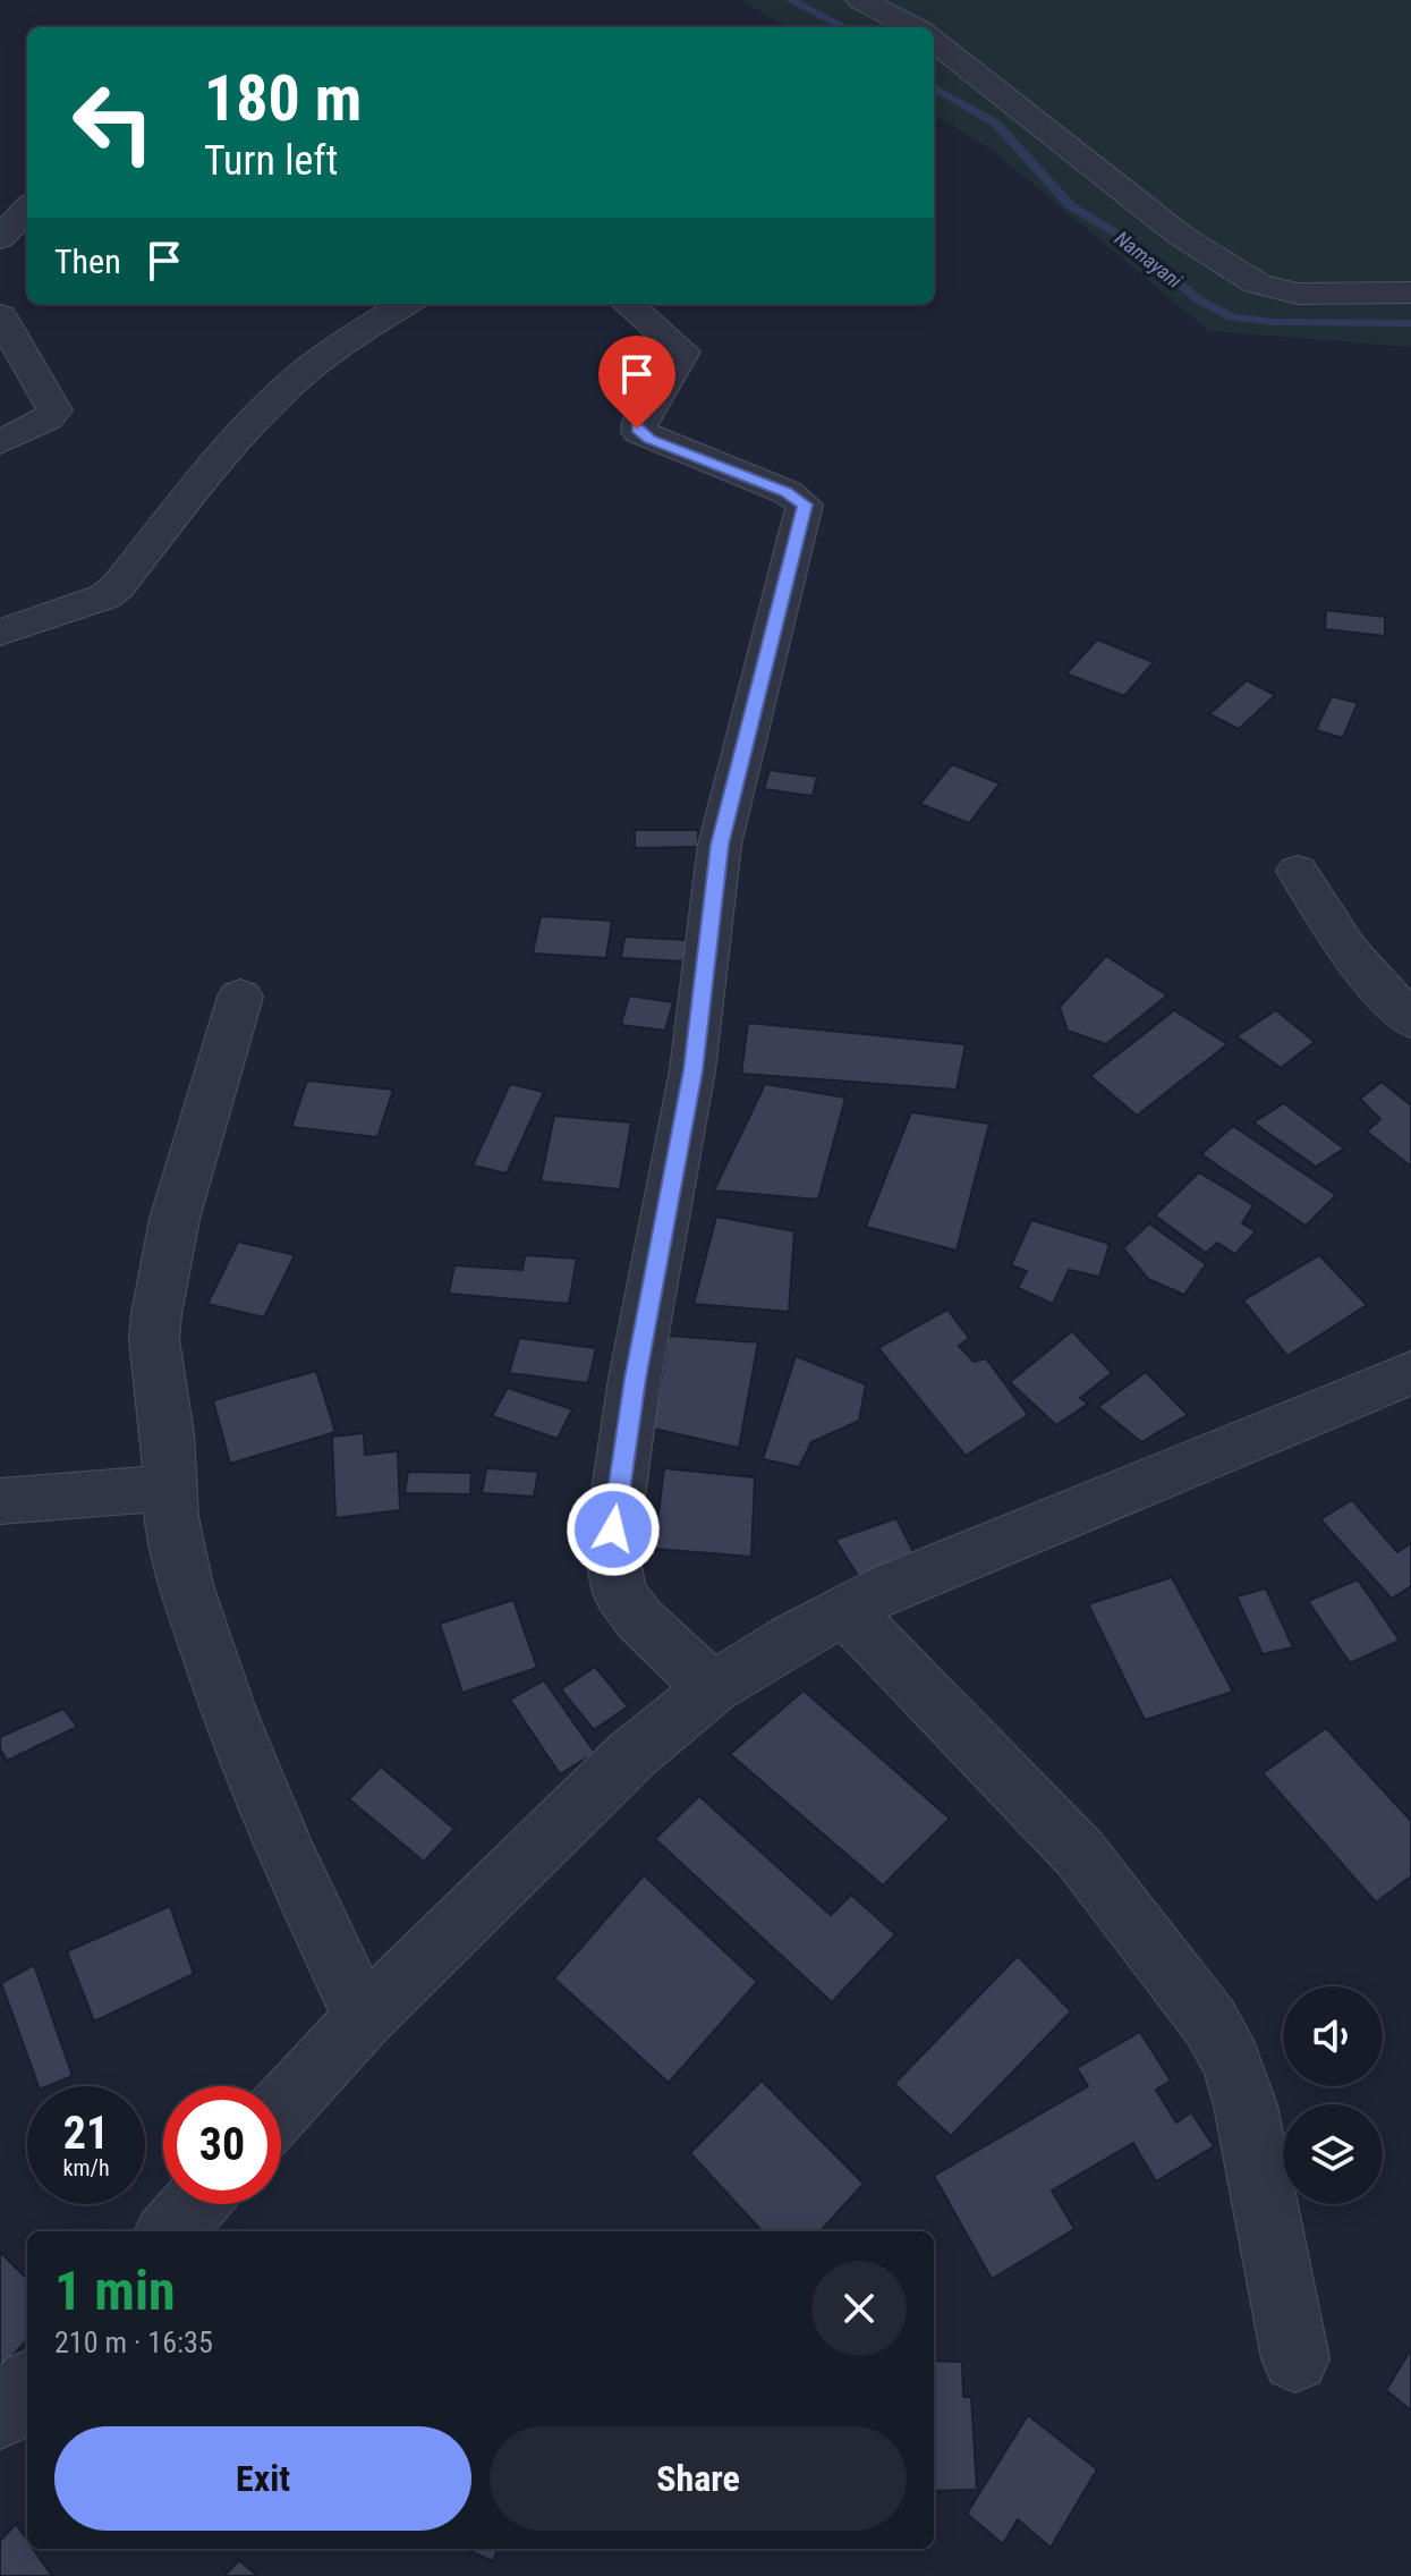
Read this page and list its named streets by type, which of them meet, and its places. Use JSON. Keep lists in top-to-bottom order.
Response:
{
  "water": ["Namayani"],
  "page": {
    "turn": ["180 m", "Turn left"],
    "then": "Then",
    "speed": "21 km/h",
    "limit": "30",
    "heading": ["1 min", "210 m · 16:35"],
    "buttons": ["Exit", "Share"]
  }
}
